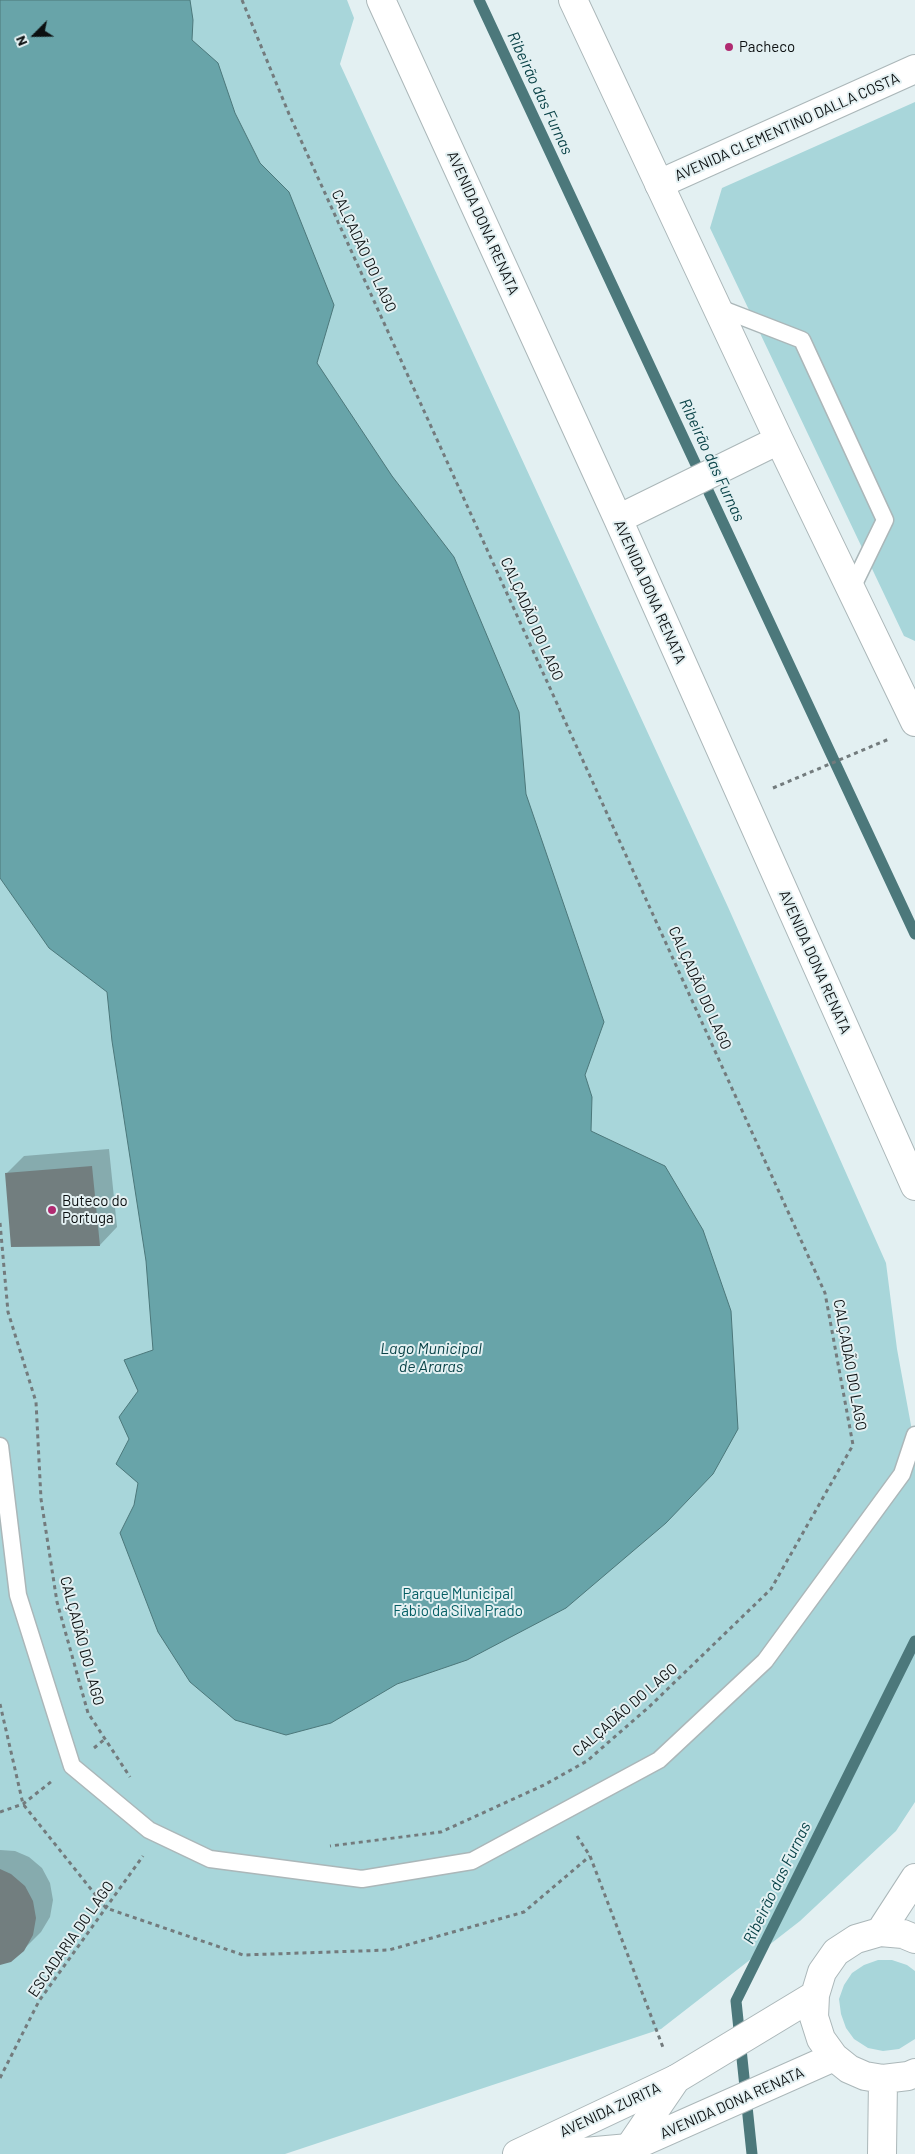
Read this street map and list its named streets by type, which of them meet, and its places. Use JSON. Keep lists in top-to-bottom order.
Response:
{
  "streets": {
    "main road": ["AVENIDA CLEMENTINO DALLA COSTA", "AVENIDA DONA RENATA", "AVENIDA ZURITA"],
    "path": ["CALÇADÃO DO LAGO", "ESCADARIA DO LAGO"]
  },
  "crossings": [
    ["AVENIDA DONA RENATA", "AVENIDA ZURITA"]
  ],
  "water": ["Ribeirão das Furnas", "Lago Municipal de Araras"],
  "parks": ["Parque Municipal Fábio da Silva Prado"],
  "places": ["Pacheco", "Buteco do Portuga"],
  "north": "bottom left"
}
